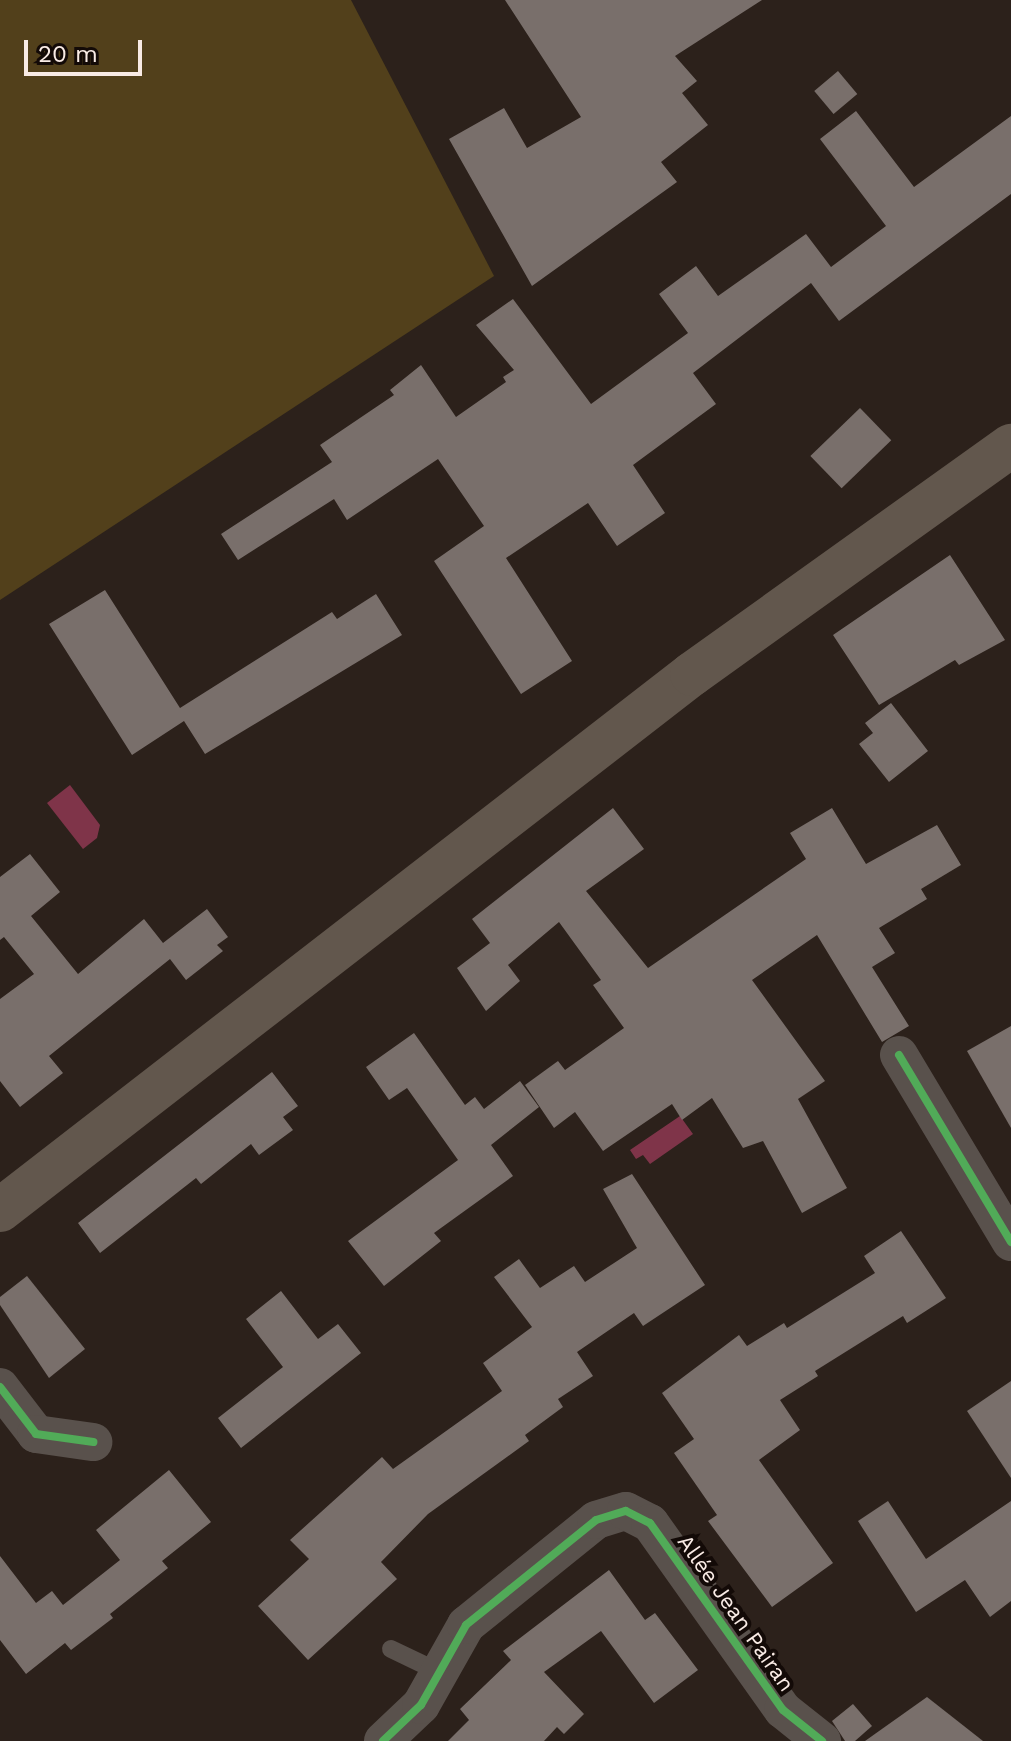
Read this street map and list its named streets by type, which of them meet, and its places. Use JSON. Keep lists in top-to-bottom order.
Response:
{
  "streets": {
    "street": ["Allée Jean Pairan"]
  },
  "scale_bar": "20 m"
}
